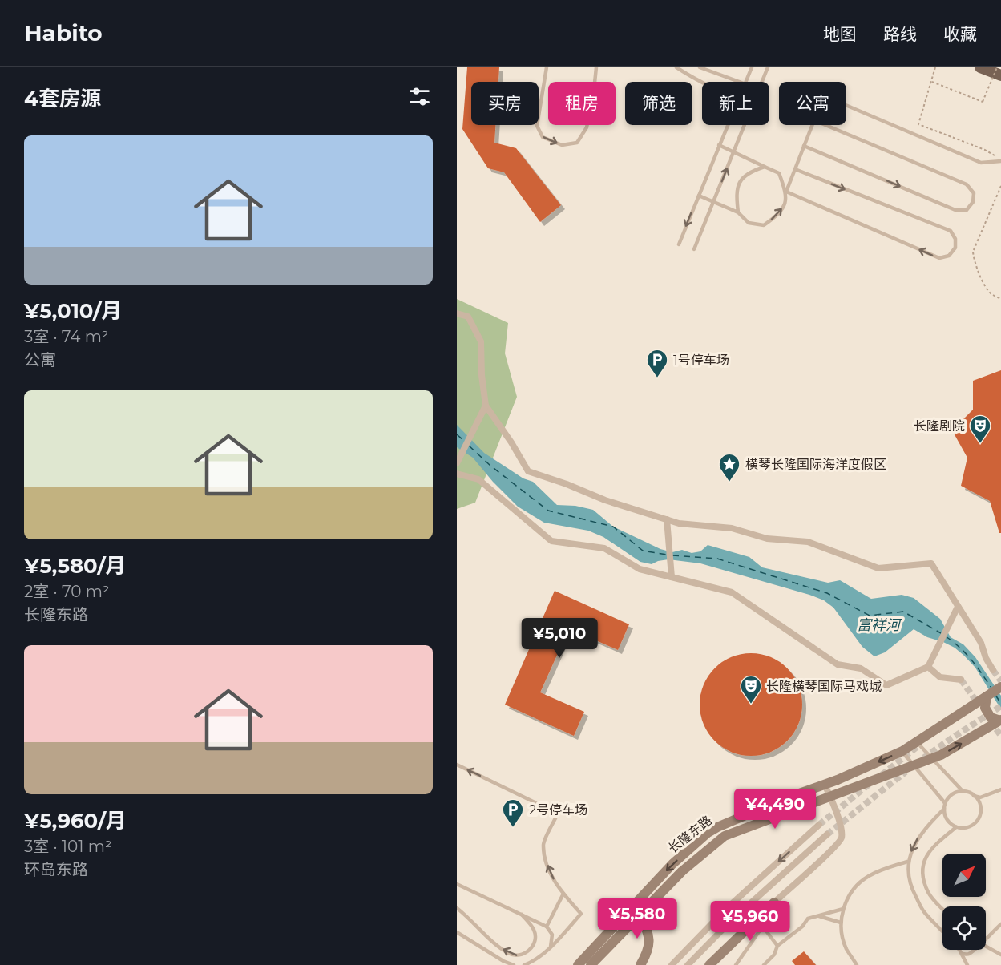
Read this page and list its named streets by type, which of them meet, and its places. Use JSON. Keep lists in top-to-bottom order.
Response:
{
  "streets": {
    "main road": ["长隆东路"]
  },
  "water": ["富祥河"],
  "places": {
    "parking": ["1号停车场", "2号停车场"],
    "theatre": ["长隆剧院", "长隆横琴国际马戏城"],
    "place": ["横琴长隆国际海洋度假区"]
  },
  "north": "top right",
  "page": {
    "header": "Habito",
    "nav": ["地图", "路线", "收藏"],
    "heading": "4套房源",
    "chip": [
      "买房",
      "租房",
      "筛选",
      "新上",
      "公寓"
    ],
    "list": [
      {
        "name": "¥5,010/月",
        "note": "3室 · 74 m² · 公寓"
      },
      {
        "name": "¥5,580/月",
        "note": "2室 · 70 m² · 长隆东路"
      },
      {
        "name": "¥5,960/月",
        "note": "3室 · 101 m² · 环岛东路"
      }
    ],
    "price": [
      "¥5,010",
      "¥4,490",
      "¥5,580",
      "¥5,960"
    ]
  }
}
